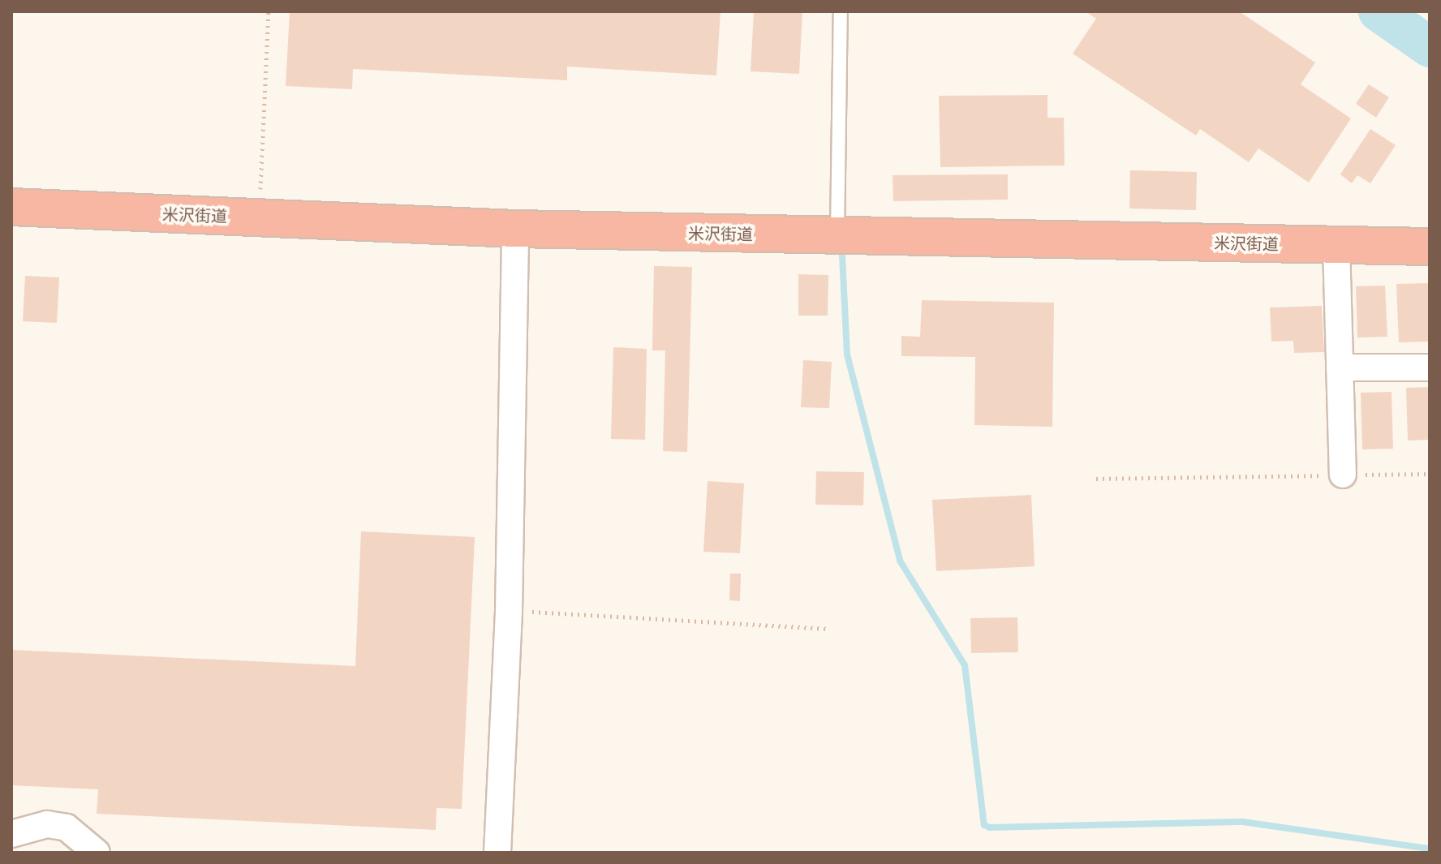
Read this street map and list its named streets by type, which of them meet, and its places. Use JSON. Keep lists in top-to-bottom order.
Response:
{
  "streets": {
    "highway": ["米沢街道"]
  }
}
